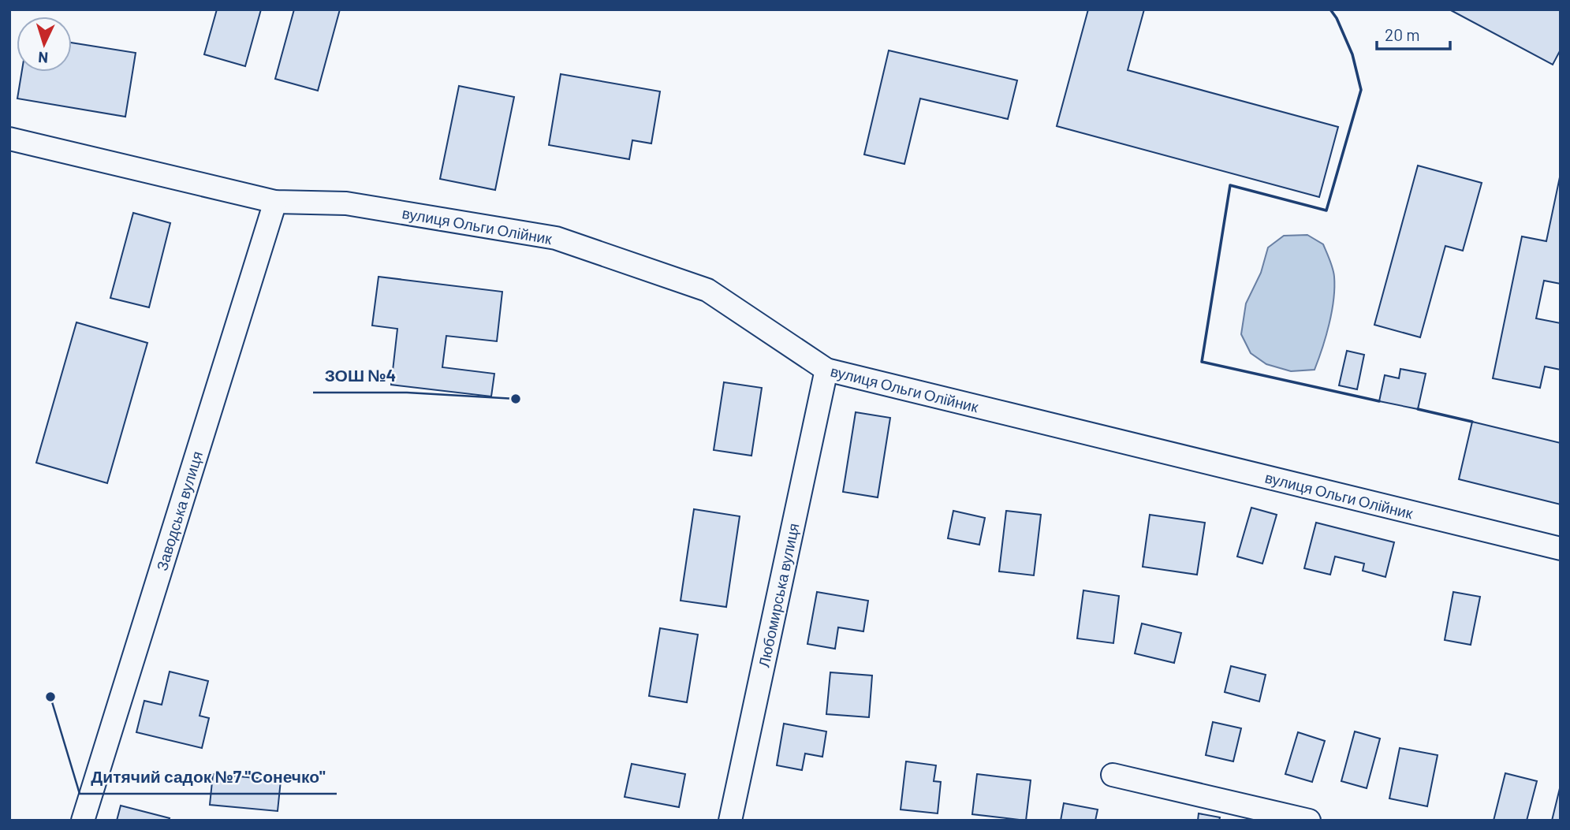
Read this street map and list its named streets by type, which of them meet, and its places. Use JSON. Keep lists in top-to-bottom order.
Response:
{
  "streets": {
    "street": ["вулиця Ольги Олійник", "Заводська вулиця", "Любомирська вулиця"]
  },
  "crossings": [
    ["вулиця Ольги Олійник", "Заводська вулиця"],
    ["вулиця Ольги Олійник", "Любомирська вулиця"]
  ],
  "places": ["ЗОШ №4", "Дитячий садок №7 \"Сонечко\""],
  "scale_bar": "20 m",
  "north": "bottom"
}
